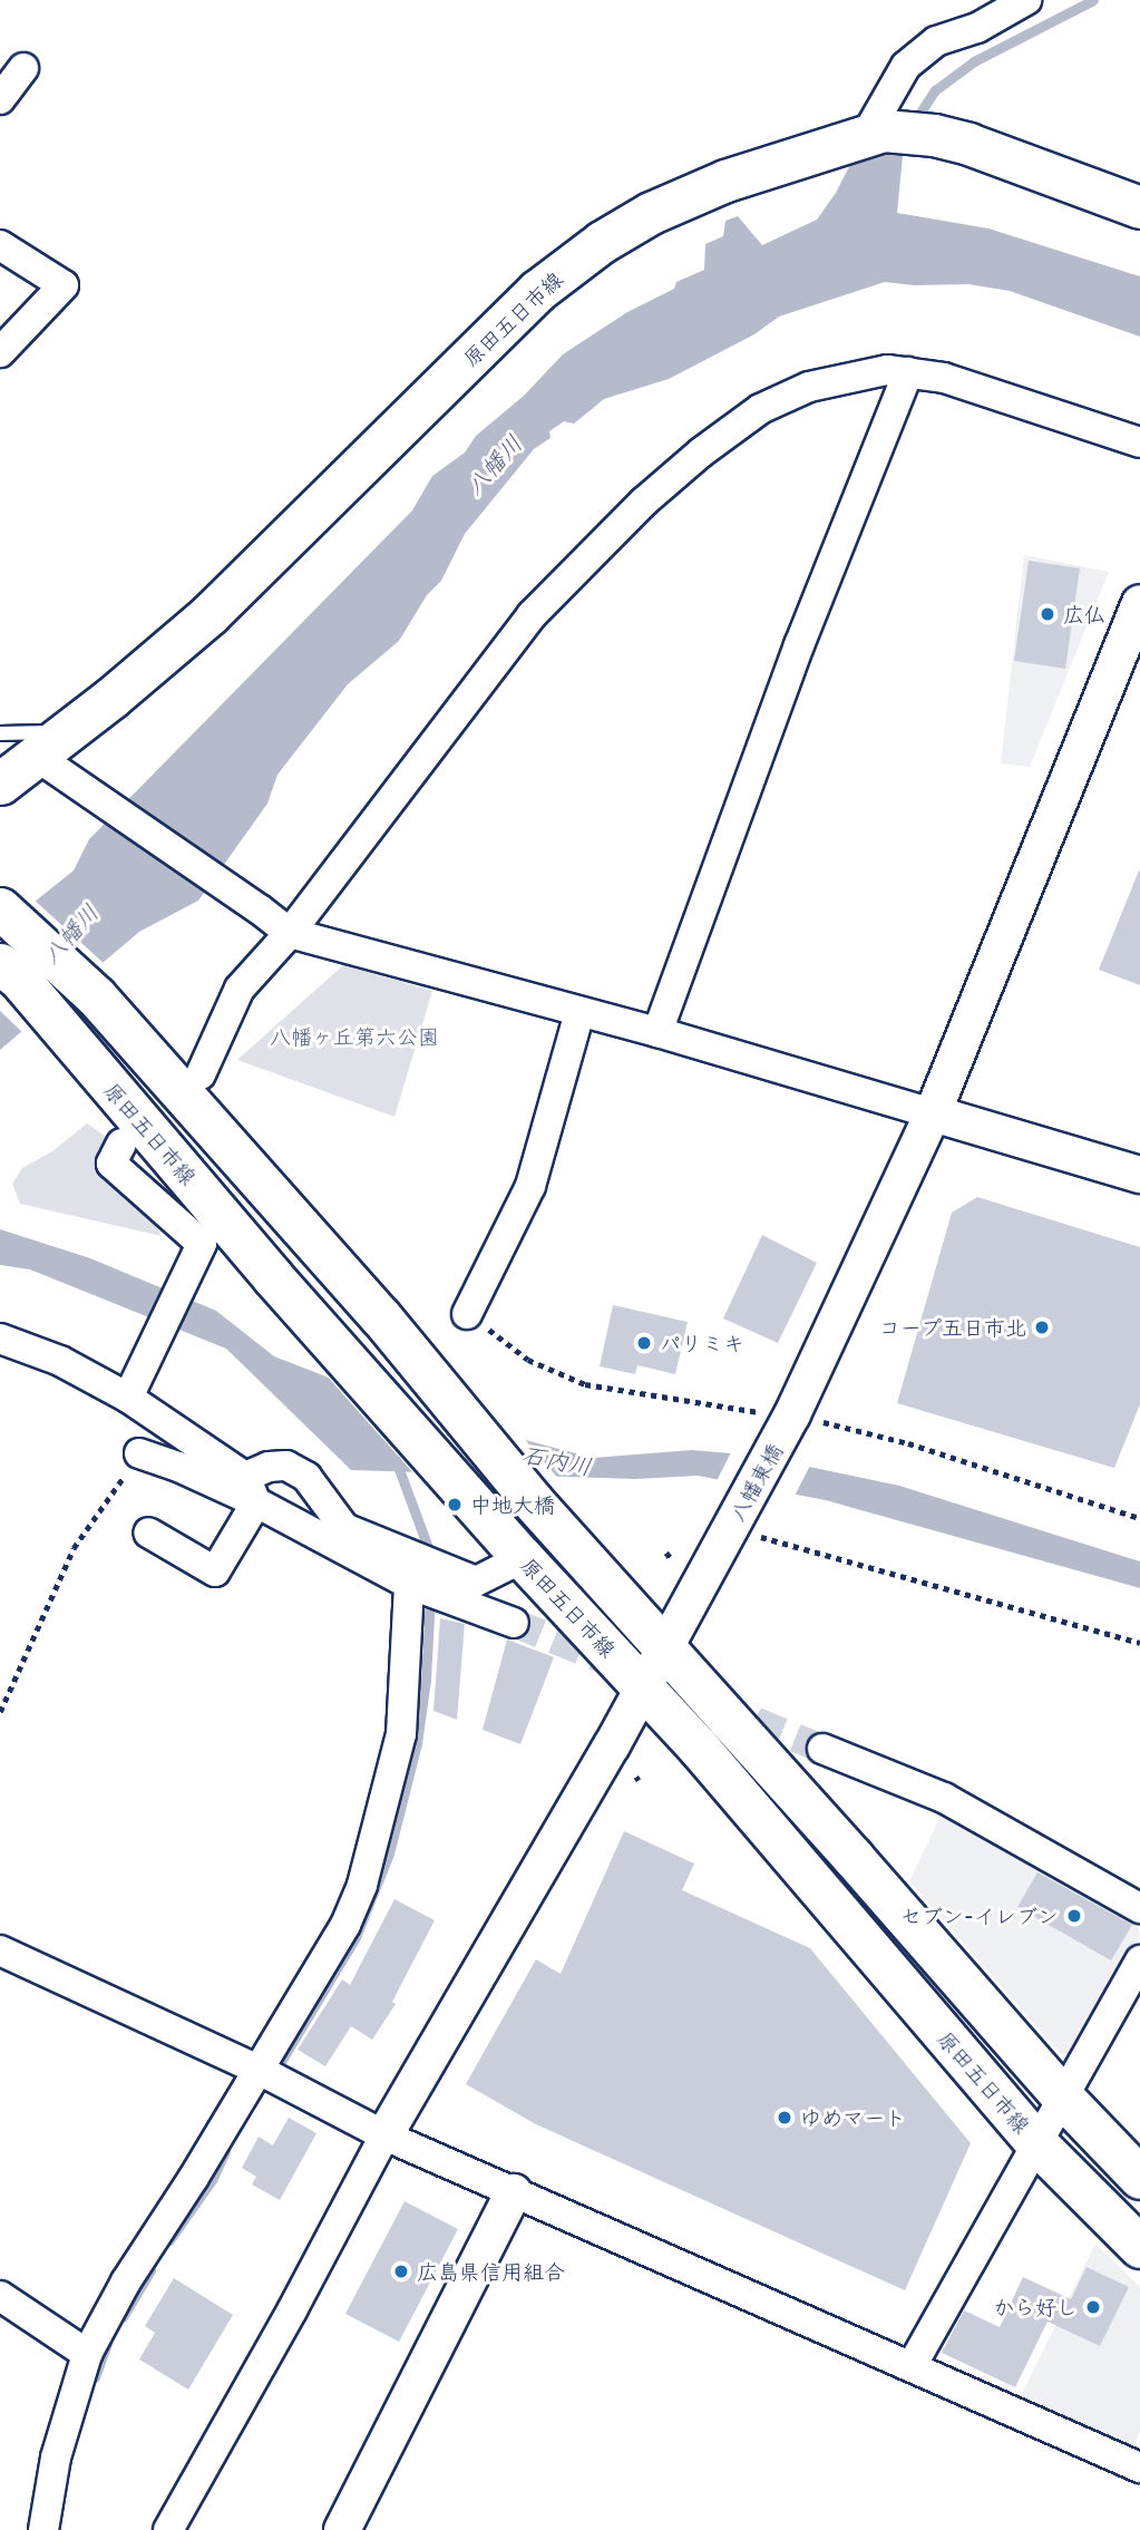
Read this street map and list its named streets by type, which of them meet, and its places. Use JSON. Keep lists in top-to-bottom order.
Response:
{
  "streets": {
    "main road": ["原田五日市線"],
    "street": ["八幡東橋"]
  },
  "crossings": [
    ["原田五日市線", "八幡東橋"]
  ],
  "water": ["八幡川", "石内川"],
  "parks": ["八幡ヶ丘第六公園"],
  "places": [
    "広仏",
    "コープ五日市北",
    "パリミキ",
    "中地大橋",
    "セブン-イレブン",
    "ゆめマート",
    "広島県信用組合",
    "から好し"
  ]
}
